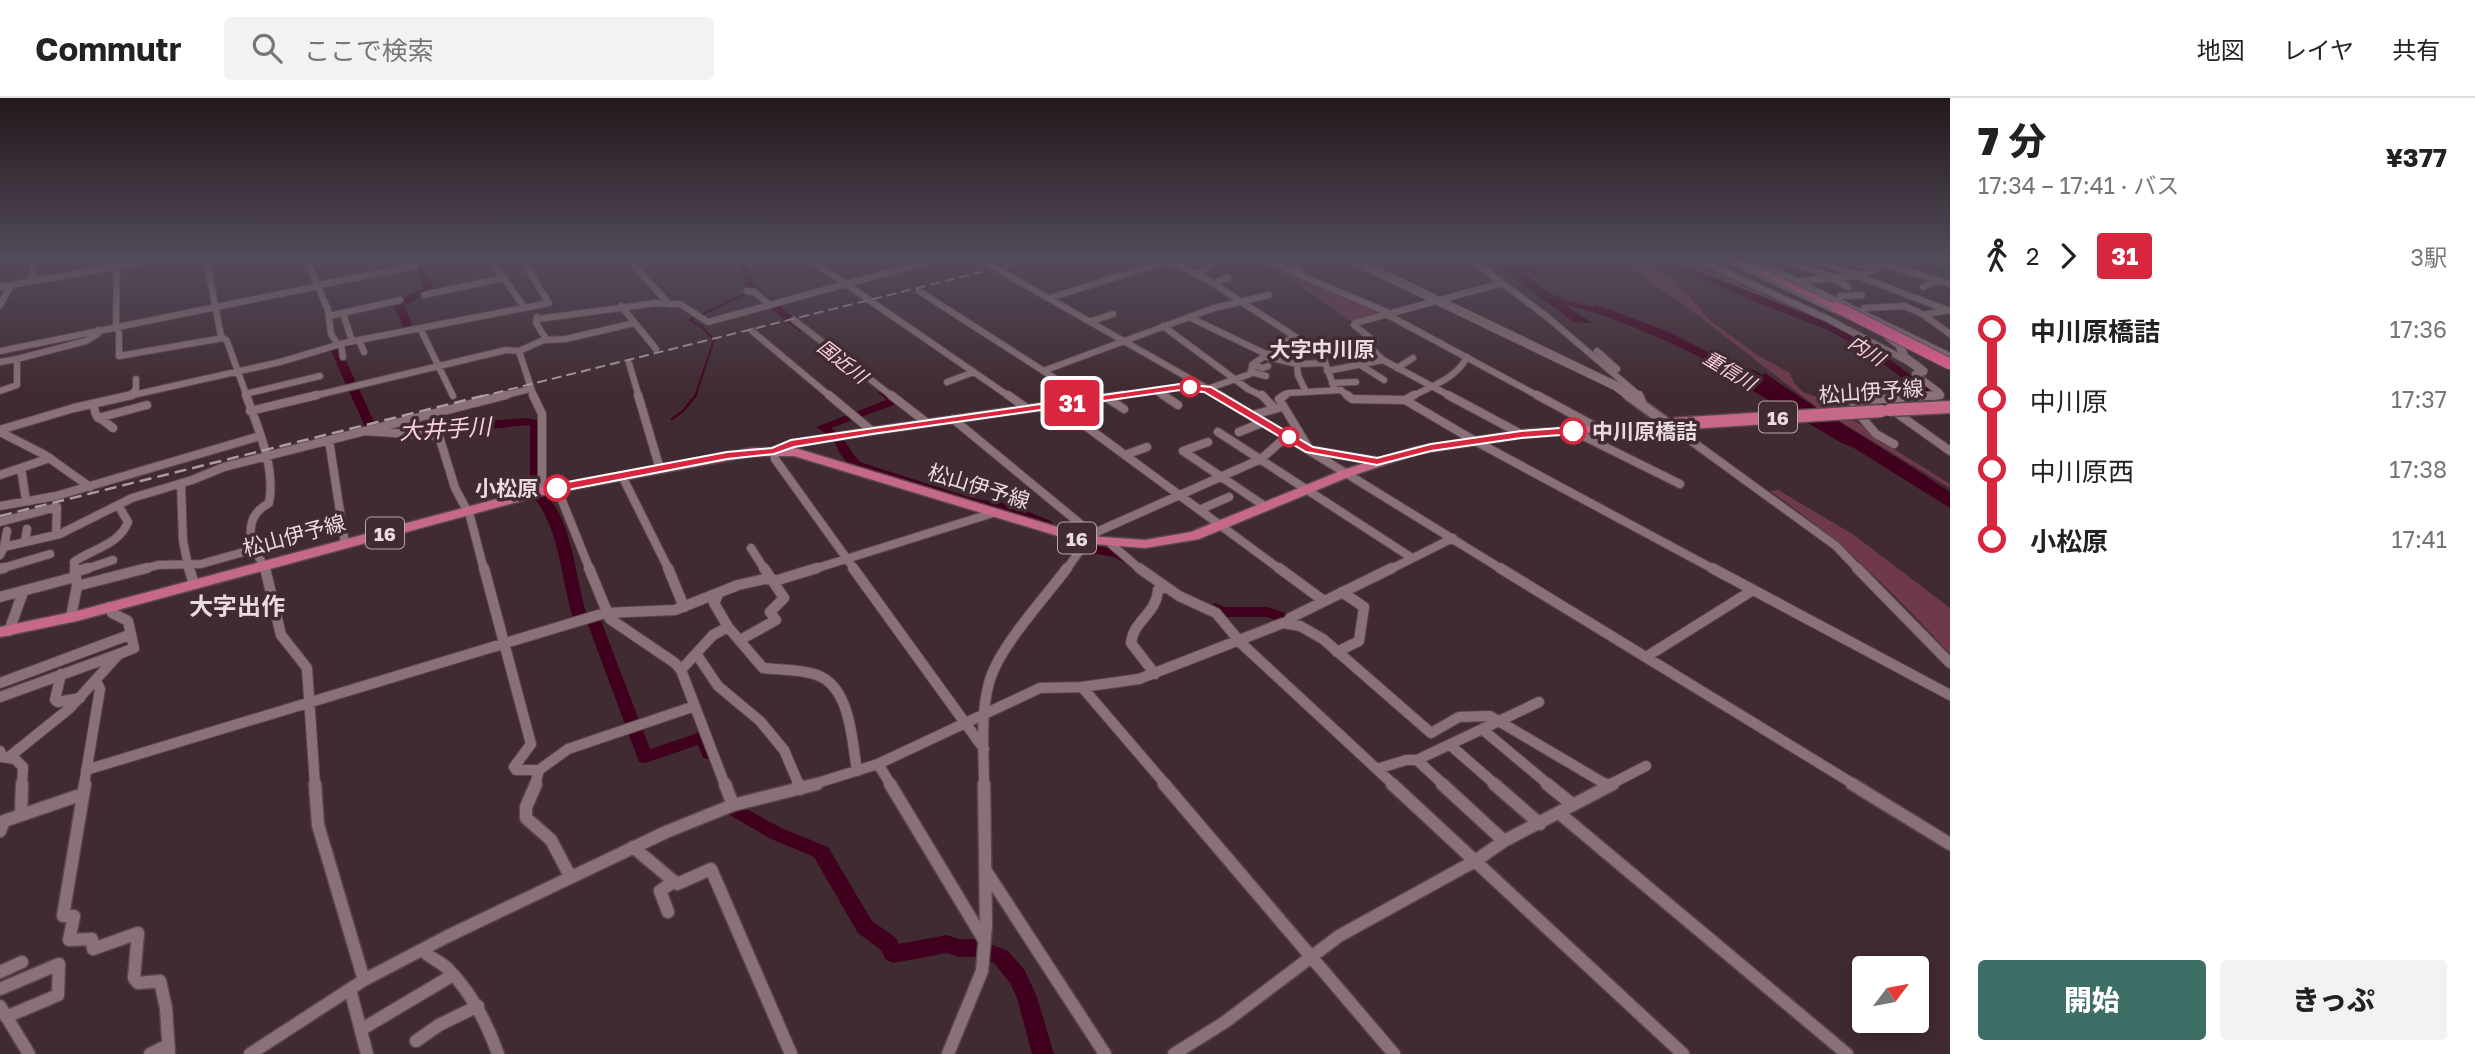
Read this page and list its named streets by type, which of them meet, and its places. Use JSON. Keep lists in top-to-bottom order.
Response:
{
  "streets": {
    "main road": ["松山伊予線", "16"]
  },
  "districts": ["大字中川原", "大字出作"],
  "water": [
    "内川",
    "国近川",
    "重信川",
    "大井手川"
  ],
  "places": ["中川原橋詰", "小松原"],
  "lines": ["bus line 31"],
  "north": "top right",
  "page": {
    "header": "Commutr",
    "search": "ここで検索",
    "nav": ["地図", "レイヤ", "共有"],
    "on_map": "31",
    "heading": ["7 分", "17:34 – 17:41 · バス", "¥377"],
    "legs": ["2", "31", "3駅"],
    "list": [
      {
        "name": "中川原橋詰",
        "value": "17:36"
      },
      {
        "name": "中川原",
        "value": "17:37"
      },
      {
        "name": "中川原西",
        "value": "17:38"
      },
      {
        "name": "小松原",
        "value": "17:41"
      }
    ],
    "buttons": ["開始", "きっぷ"]
  }
}
